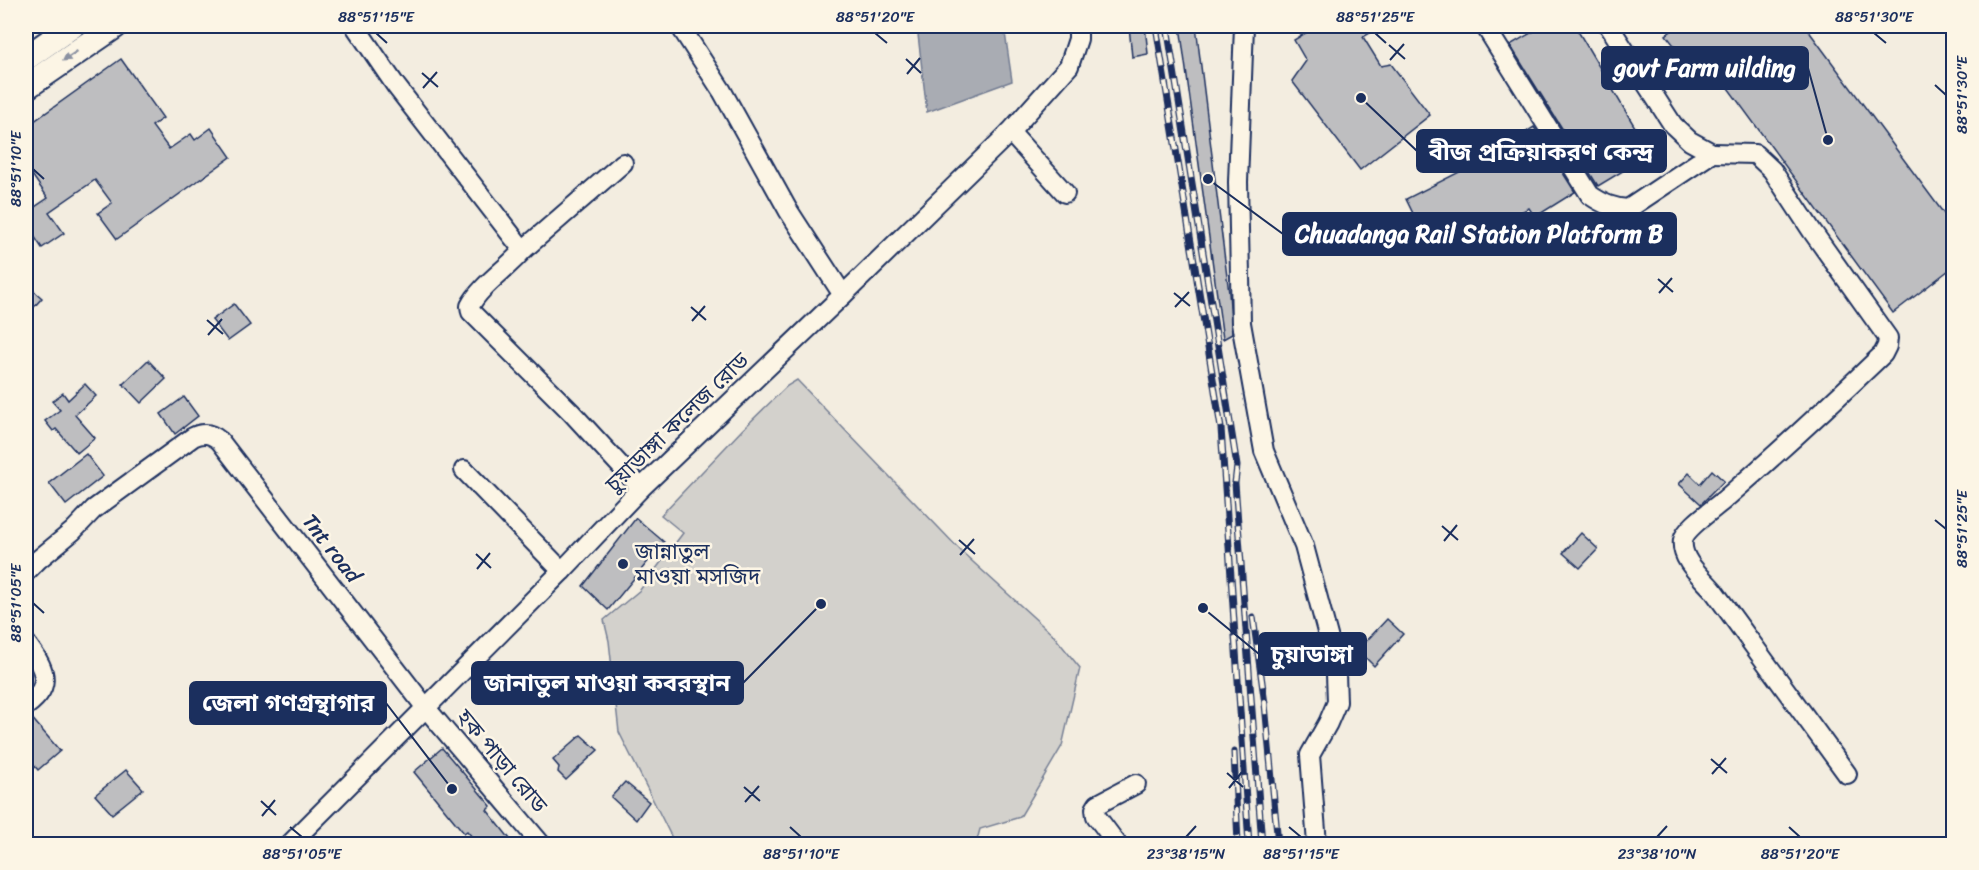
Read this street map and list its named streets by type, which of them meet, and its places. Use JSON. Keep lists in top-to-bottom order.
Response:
{
  "streets": {
    "street": ["চুয়াডাঙ্গা কলেজ রোড", "Tnt road", "হক পাড়া রোড"]
  },
  "crossings": [
    ["চুয়াডাঙ্গা কলেজ রোড", "Tnt road"],
    ["চুয়াডাঙ্গা কলেজ রোড", "হক পাড়া রোড"],
    ["Tnt road", "হক পাড়া রোড"]
  ],
  "places": [
    "বীজ প্রক্রিয়াকরণ কেন্দ্র",
    "govt Farm uilding",
    "Chuadanga Rail Station Platform B",
    "জান্নাতুল মাওয়া মসজিদ",
    "জানাতুল মাওয়া কবরস্থান",
    "চুয়াডাঙ্গা",
    "জেলা গণগ্রন্থাগার"
  ],
  "coordinates": [
    "88°51'15\"E",
    "88°51'20\"E",
    "88°51'25\"E",
    "88°51'30\"E",
    "88°51'10\"E",
    "88°51'05\"E",
    "23°38'15\"N",
    "23°38'10\"N"
  ]
}
